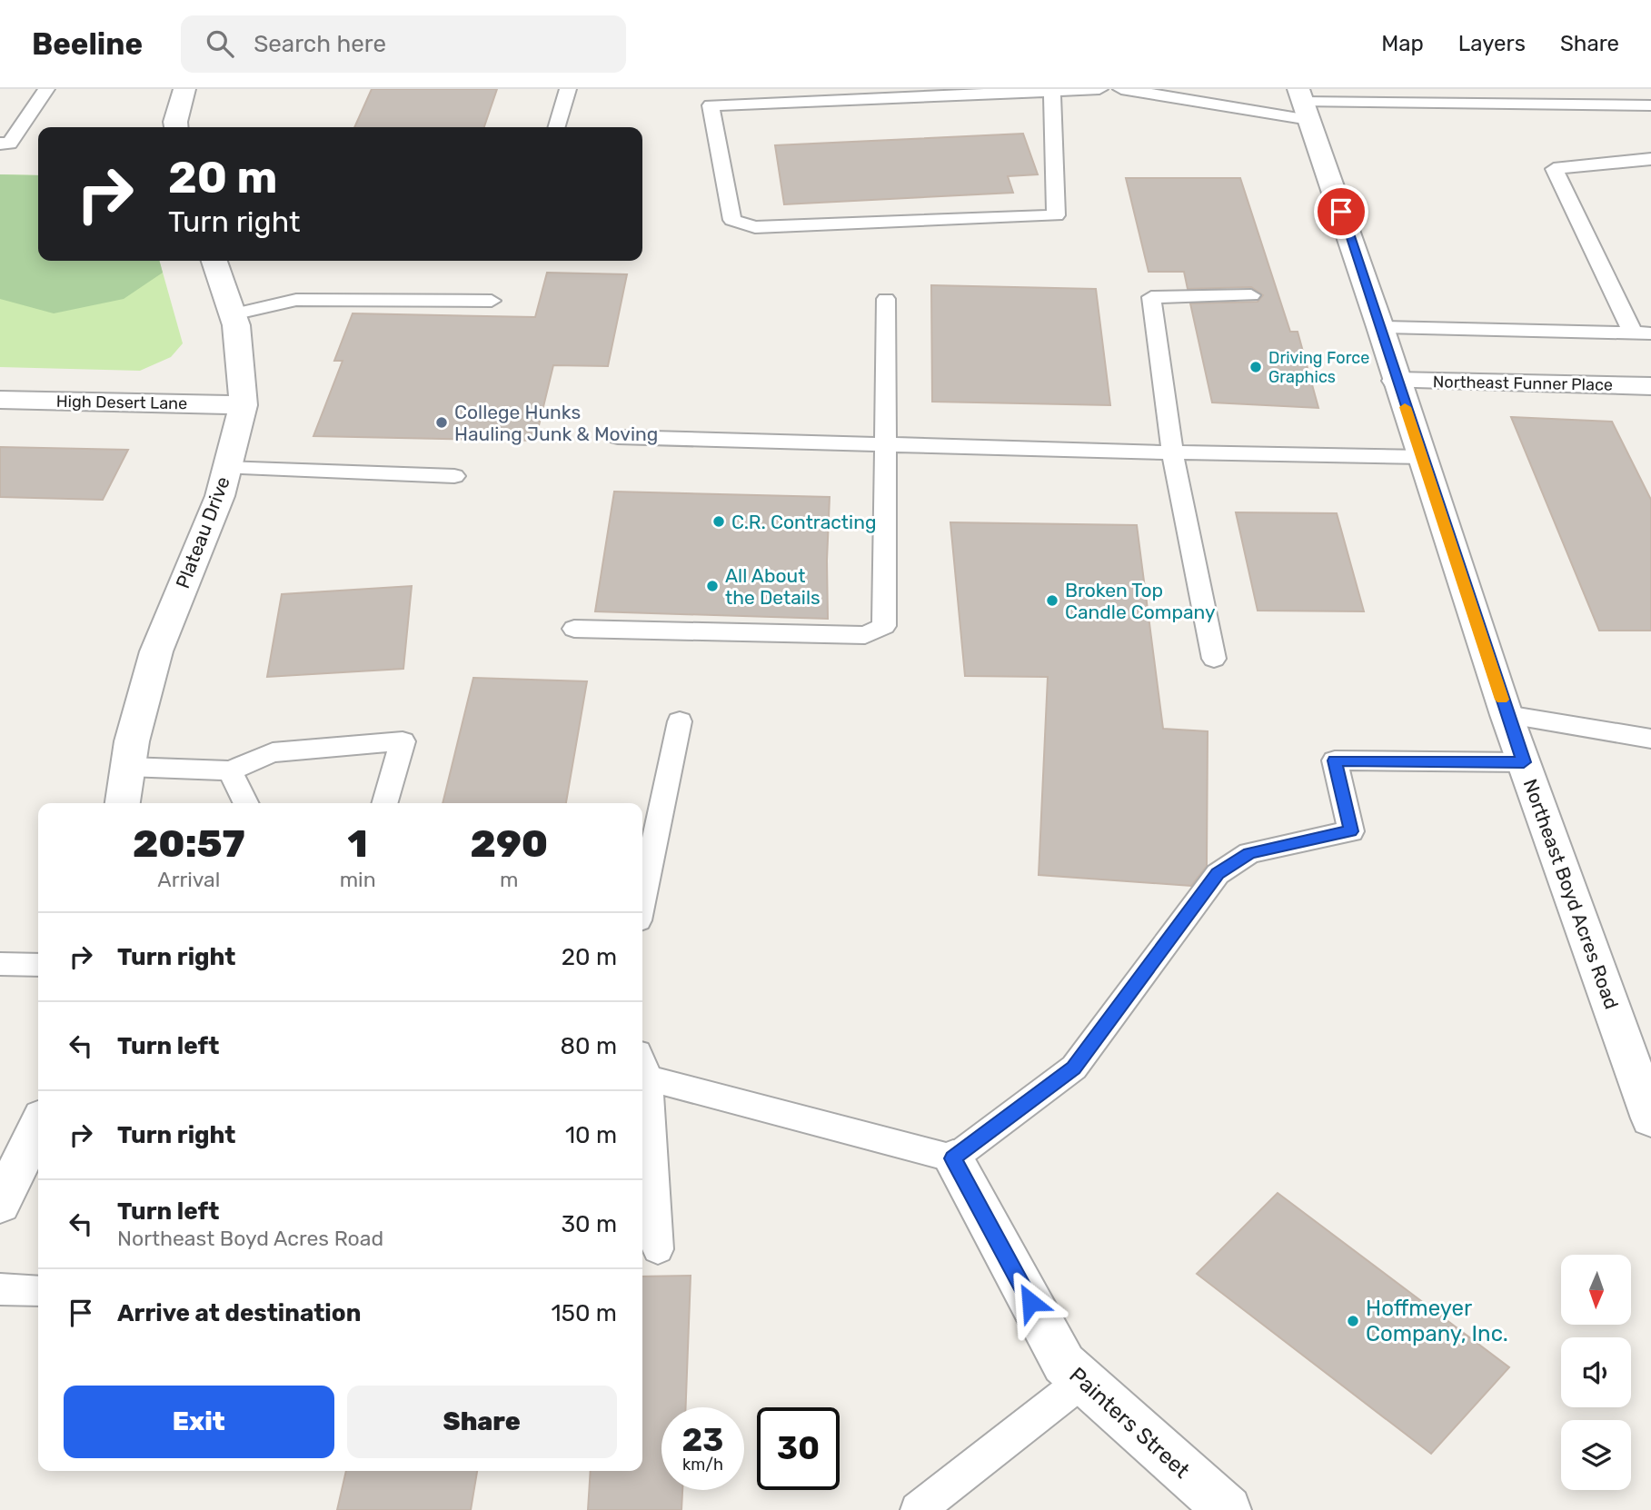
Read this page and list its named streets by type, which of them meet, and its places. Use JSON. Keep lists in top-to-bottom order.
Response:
{
  "streets": {
    "street": [
      "Northeast Funner Place",
      "High Desert Lane",
      "Plateau Drive",
      "Northeast Boyd Acres Road",
      "Painters Street"
    ]
  },
  "crossings": [
    ["Northeast Funner Place", "Northeast Boyd Acres Road"],
    ["High Desert Lane", "Plateau Drive"]
  ],
  "places": [
    "Driving Force Graphics",
    "College Hunks Hauling Junk & Moving",
    "C.R. Contracting",
    "All About the Details",
    "Broken Top Candle Company",
    "Hoffmeyer Company, Inc."
  ],
  "north": "bottom",
  "page": {
    "header": "Beeline",
    "search": "Search here",
    "nav": ["Map", "Layers", "Share"],
    "turn": ["20 m", "Turn right"],
    "eta": [
      "20:57",
      "Arrival",
      "1",
      "min",
      "290",
      "m"
    ],
    "list": [
      {
        "name": "Turn right",
        "value": "20 m"
      },
      {
        "name": "Turn left",
        "value": "80 m"
      },
      {
        "name": "Turn right",
        "value": "10 m"
      },
      {
        "name": "Turn left",
        "note": "Northeast Boyd Acres Road",
        "value": "30 m"
      },
      {
        "name": "Arrive at destination",
        "value": "150 m"
      }
    ],
    "buttons": ["Exit", "Share"],
    "speed": "23 km/h",
    "limit": "30"
  }
}
